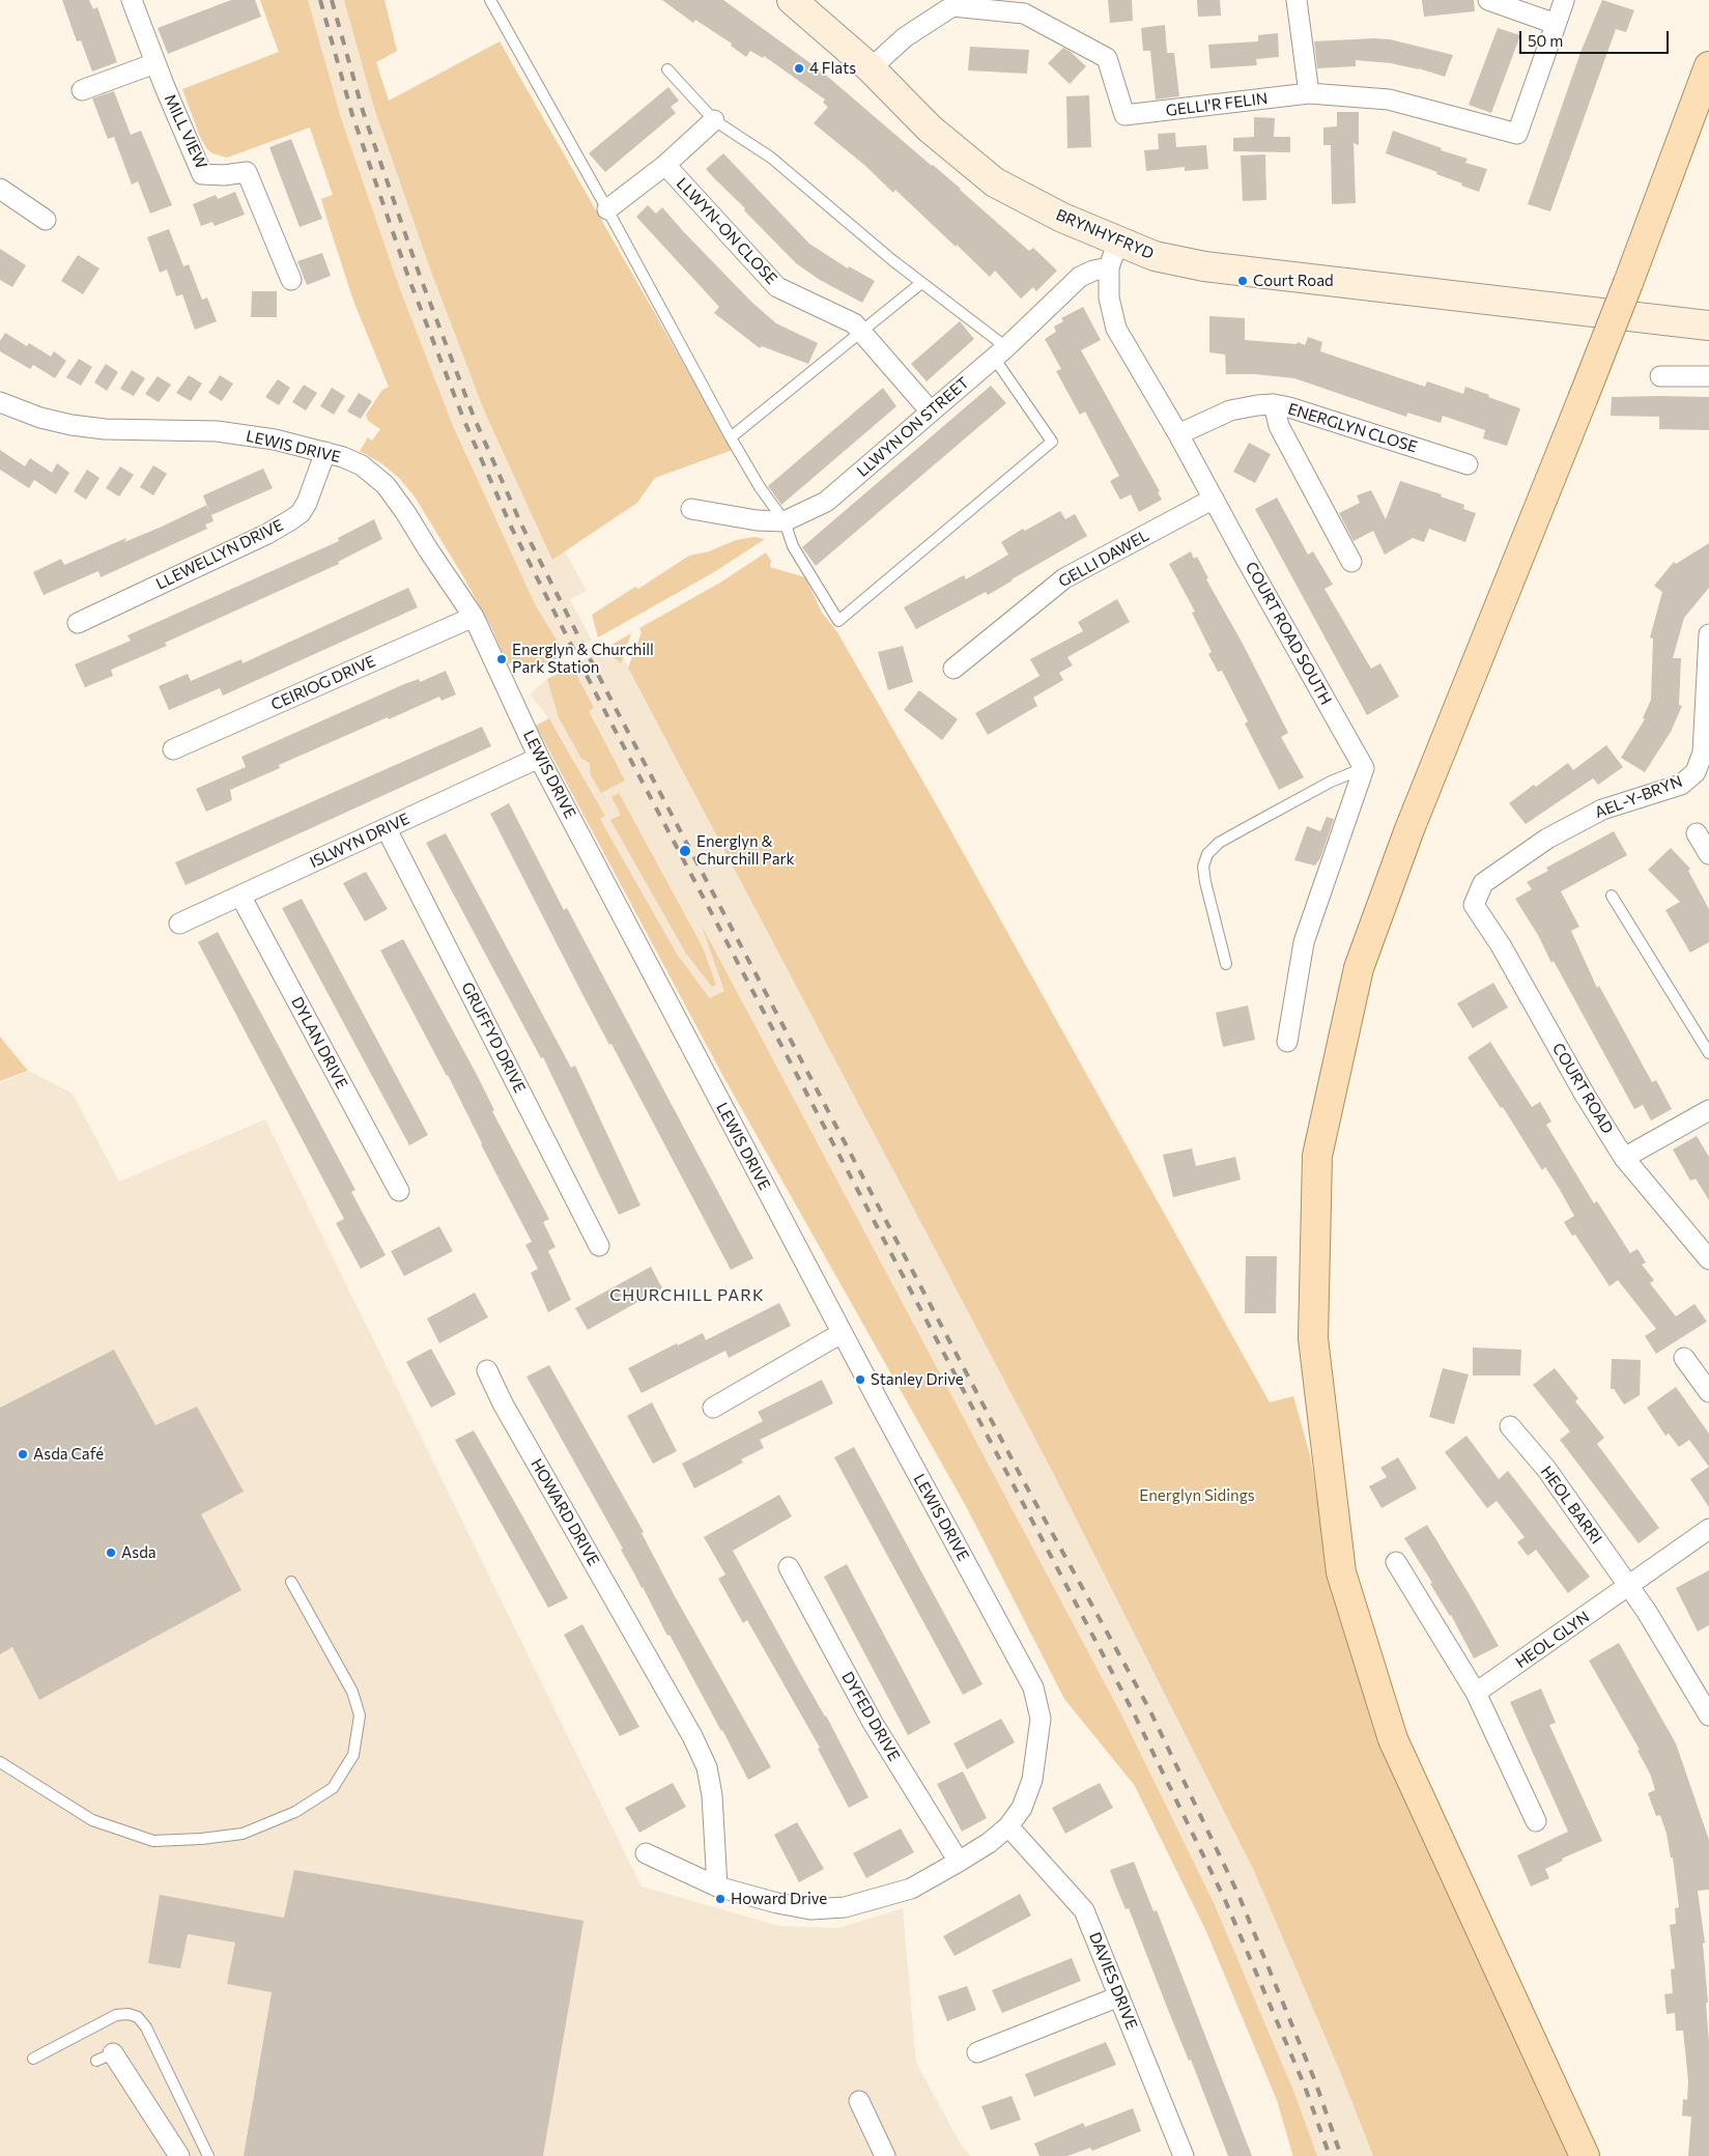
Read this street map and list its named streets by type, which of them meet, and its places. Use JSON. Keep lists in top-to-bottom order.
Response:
{
  "streets": {
    "main road": ["BRYNHYFRYD"],
    "street": [
      "GELLI'R FELIN",
      "MILL VIEW",
      "LLWYN-ON CLOSE",
      "LLWYN ON STREET",
      "ENERGLYN CLOSE",
      "LEWIS DRIVE",
      "LLEWELLYN DRIVE",
      "GELLI DAWEL",
      "COURT ROAD SOUTH",
      "CEIRIOG DRIVE",
      "AEL-Y-BRYN",
      "ISLWYN DRIVE",
      "GRUFFYD DRIVE",
      "DYLAN DRIVE",
      "COURT ROAD",
      "HEOL BARRI",
      "HOWARD DRIVE",
      "HEOL GLYN",
      "DYFED DRIVE",
      "DAVIES DRIVE"
    ]
  },
  "crossings": [
    ["GELLI'R FELIN", "BRYNHYFRYD"],
    ["LLWYN-ON CLOSE", "LLWYN ON STREET"],
    ["BRYNHYFRYD", "COURT ROAD SOUTH"],
    ["LLWYN ON STREET", "COURT ROAD SOUTH"],
    ["ENERGLYN CLOSE", "COURT ROAD SOUTH"],
    ["LEWIS DRIVE", "LLEWELLYN DRIVE"],
    ["LEWIS DRIVE", "CEIRIOG DRIVE"],
    ["LEWIS DRIVE", "ISLWYN DRIVE"],
    ["LEWIS DRIVE", "HOWARD DRIVE"],
    ["LEWIS DRIVE", "DYFED DRIVE"],
    ["LEWIS DRIVE", "DAVIES DRIVE"],
    ["GELLI DAWEL", "COURT ROAD SOUTH"],
    ["AEL-Y-BRYN", "COURT ROAD"],
    ["ISLWYN DRIVE", "GRUFFYD DRIVE"],
    ["ISLWYN DRIVE", "DYLAN DRIVE"],
    ["HEOL BARRI", "HEOL GLYN"]
  ],
  "districts": ["CHURCHILL PARK"],
  "parks": ["Energlyn Sidings"],
  "places": [
    "4 Flats",
    "Court Road",
    "Energlyn & Churchill Park Station",
    "Energlyn & Churchill Park",
    "Stanley Drive",
    "Asda Café",
    "Asda",
    "Howard Drive"
  ],
  "scale_bar": "50 m"
}
